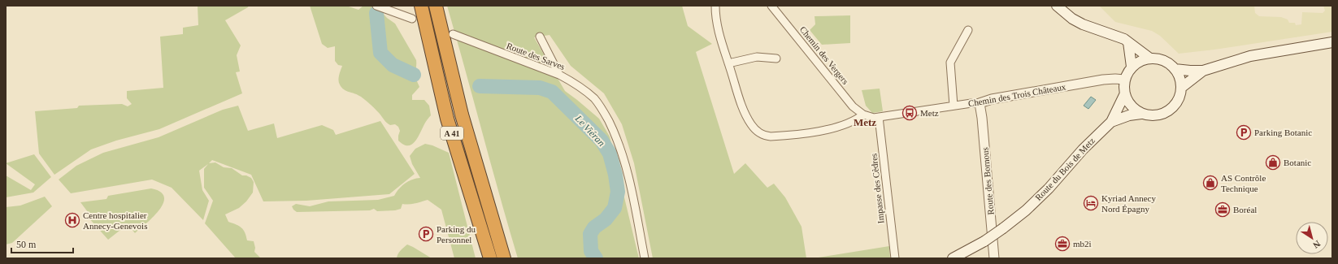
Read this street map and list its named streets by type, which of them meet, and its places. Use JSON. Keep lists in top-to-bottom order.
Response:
{
  "streets": {
    "highway": ["A 41"],
    "main road": ["Route du Bois de Metz"],
    "street": [
      "Chemin des Vergers",
      "Route des Sarves",
      "Chemin des Trois Châteaux",
      "Route des Bornous",
      "Impasse des Cèdres"
    ]
  },
  "crossings": [
    ["Chemin des Vergers", "Chemin des Trois Châteaux"],
    ["Chemin des Trois Châteaux", "Route du Bois de Metz"],
    ["Chemin des Trois Châteaux", "Route des Bornous"],
    ["Chemin des Trois Châteaux", "Impasse des Cèdres"]
  ],
  "districts": ["Metz"],
  "water": ["Le Viéran"],
  "places": {
    "bus stop": ["Metz"],
    "parking": ["Parking Botanic", "Parking du Personnel"],
    "shop": ["Botanic", "AS Contrôle Technique"],
    "hotel": ["Kyriad Annecy Nord Épagny"],
    "office": ["Boréal", "mb2i"],
    "hospital": ["Centre hospitalier Annecy-Genevois"]
  },
  "scale_bar": "50 m",
  "north": "bottom right"
}
